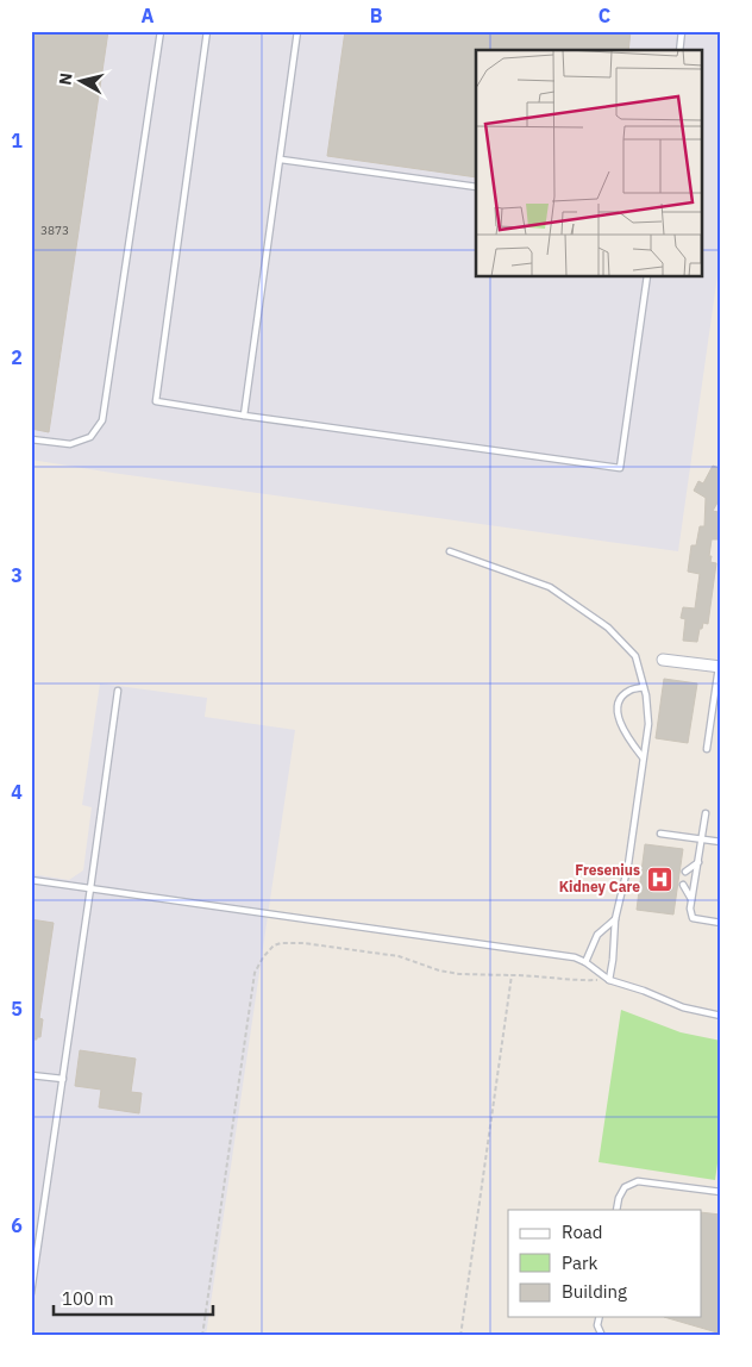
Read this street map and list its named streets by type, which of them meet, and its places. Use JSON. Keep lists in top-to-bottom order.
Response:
{
  "places": {
    "hospital": ["Fresenius Kidney Care"]
  },
  "house_numbers": ["3873"],
  "legend": ["Road", "Park", "Building"],
  "scale_bar": "100 m",
  "north": "left",
  "grid": {
    "columns": ["A", "B", "C"],
    "rows": [
      "1",
      "2",
      "3",
      "4",
      "5",
      "6"
    ]
  }
}
